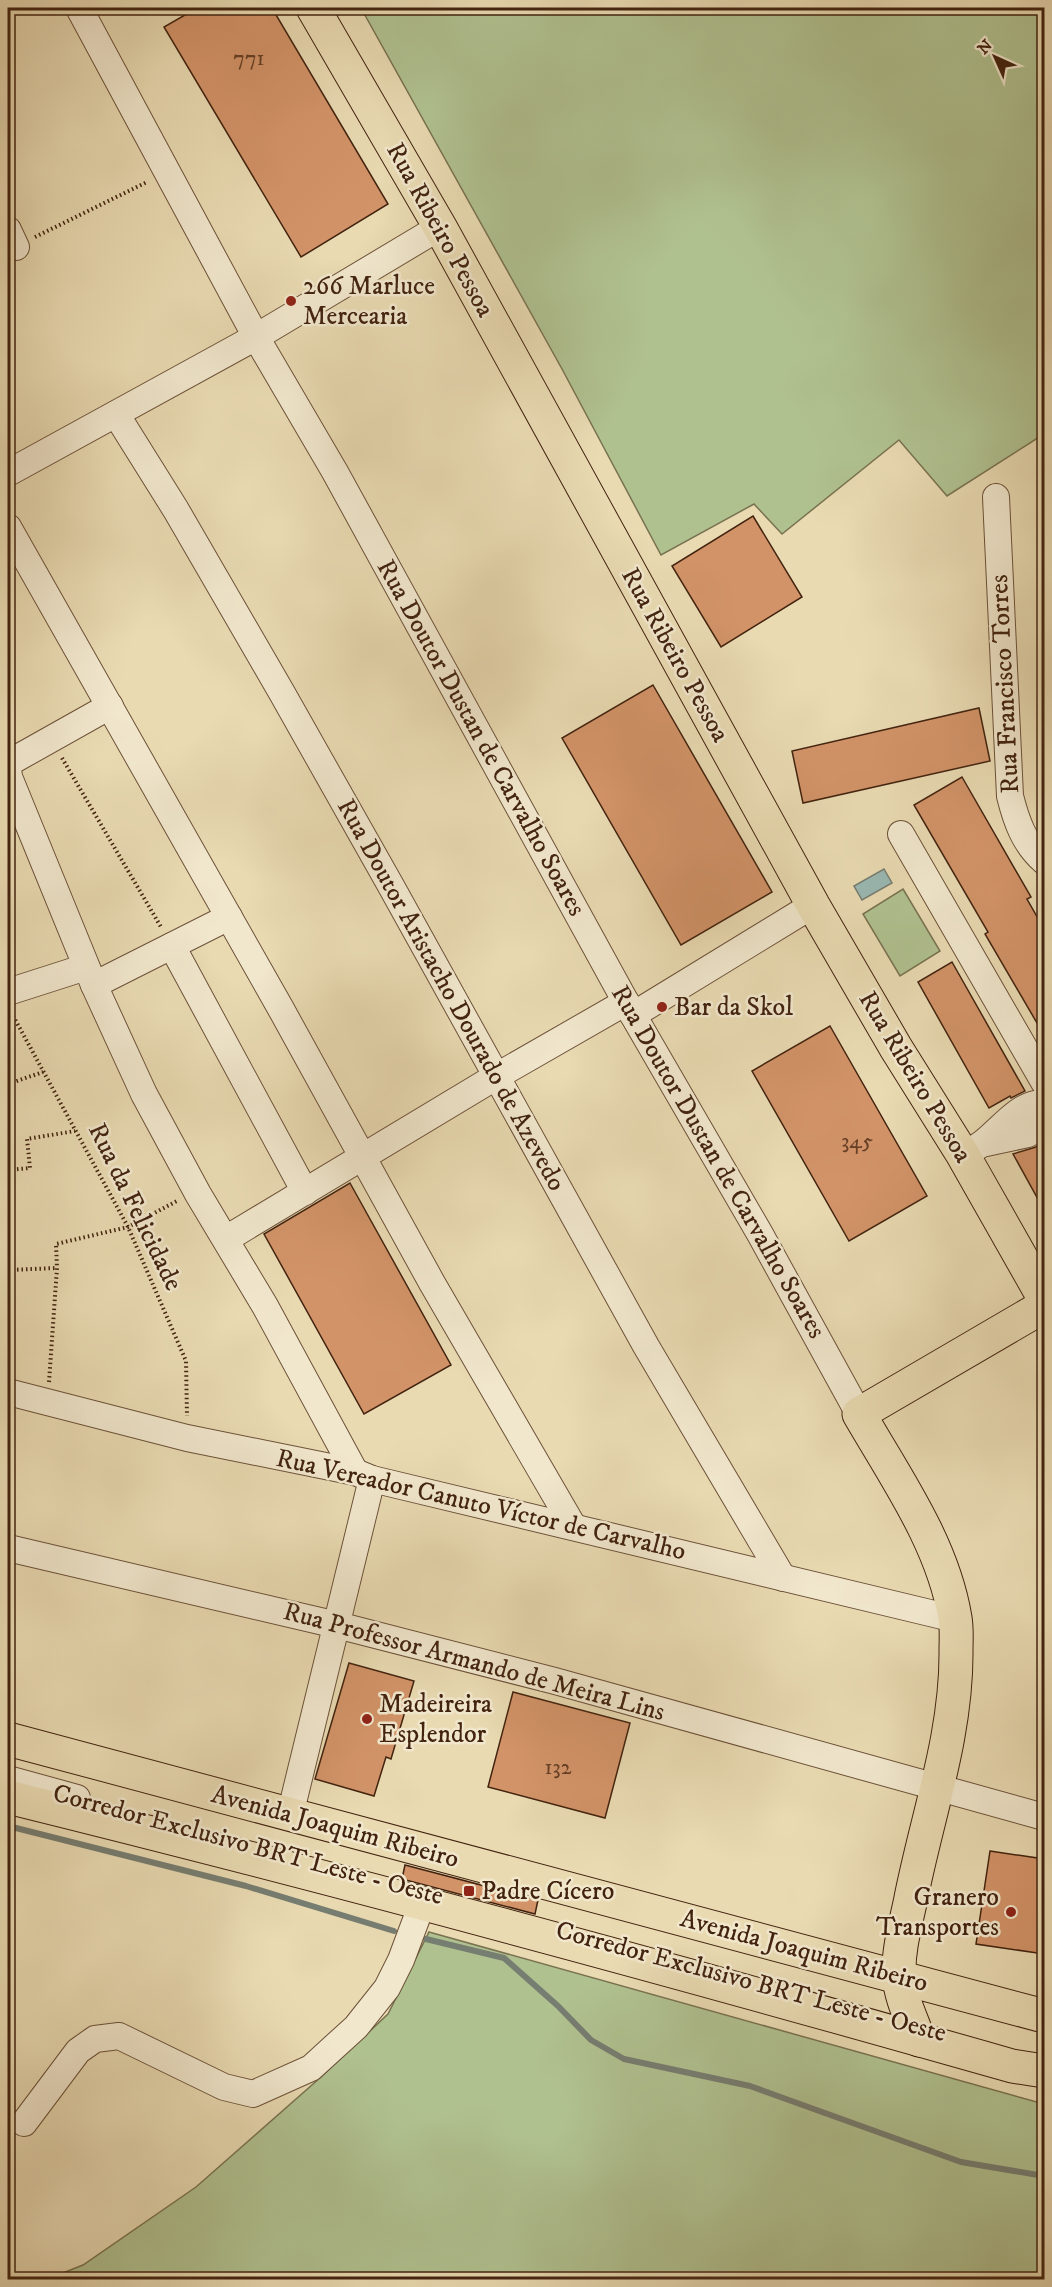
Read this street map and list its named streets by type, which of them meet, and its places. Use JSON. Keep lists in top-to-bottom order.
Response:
{
  "streets": {
    "main road": ["Rua Ribeiro Pessoa", "Rua Doutor Dustan de Carvalho Soares", "Avenida Joaquim Ribeiro"],
    "street": [
      "Rua Francisco Torres",
      "Rua Doutor Aristacho Dourado de Azevedo",
      "Rua Vereador Canuto Víctor de Carvalho",
      "Rua Professor Armando de Meira Lins",
      "Corredor Exclusivo BRT Leste - Oeste"
    ],
    "path": ["Rua da Felicidade"]
  },
  "crossings": [
    ["Rua Doutor Dustan de Carvalho Soares", "Rua Vereador Canuto Víctor de Carvalho"],
    ["Rua Doutor Dustan de Carvalho Soares", "Rua Professor Armando de Meira Lins"],
    ["Rua Doutor Dustan de Carvalho Soares", "Avenida Joaquim Ribeiro"],
    ["Rua Doutor Dustan de Carvalho Soares", "Corredor Exclusivo BRT Leste - Oeste"],
    ["Rua Doutor Aristacho Dourado de Azevedo", "Rua Vereador Canuto Víctor de Carvalho"],
    ["Rua da Felicidade", "Rua Vereador Canuto Víctor de Carvalho"],
    ["Avenida Joaquim Ribeiro", "Corredor Exclusivo BRT Leste - Oeste"]
  ],
  "places": {
    "other": [
      "266 Marluce Mercearia",
      "Bar da Skol",
      "Madeireira Esplendor",
      "Granero Transportes"
    ],
    "transit": ["Padre Cícero"]
  },
  "house_numbers": ["771", "345", "132"],
  "north": "top left"
}
